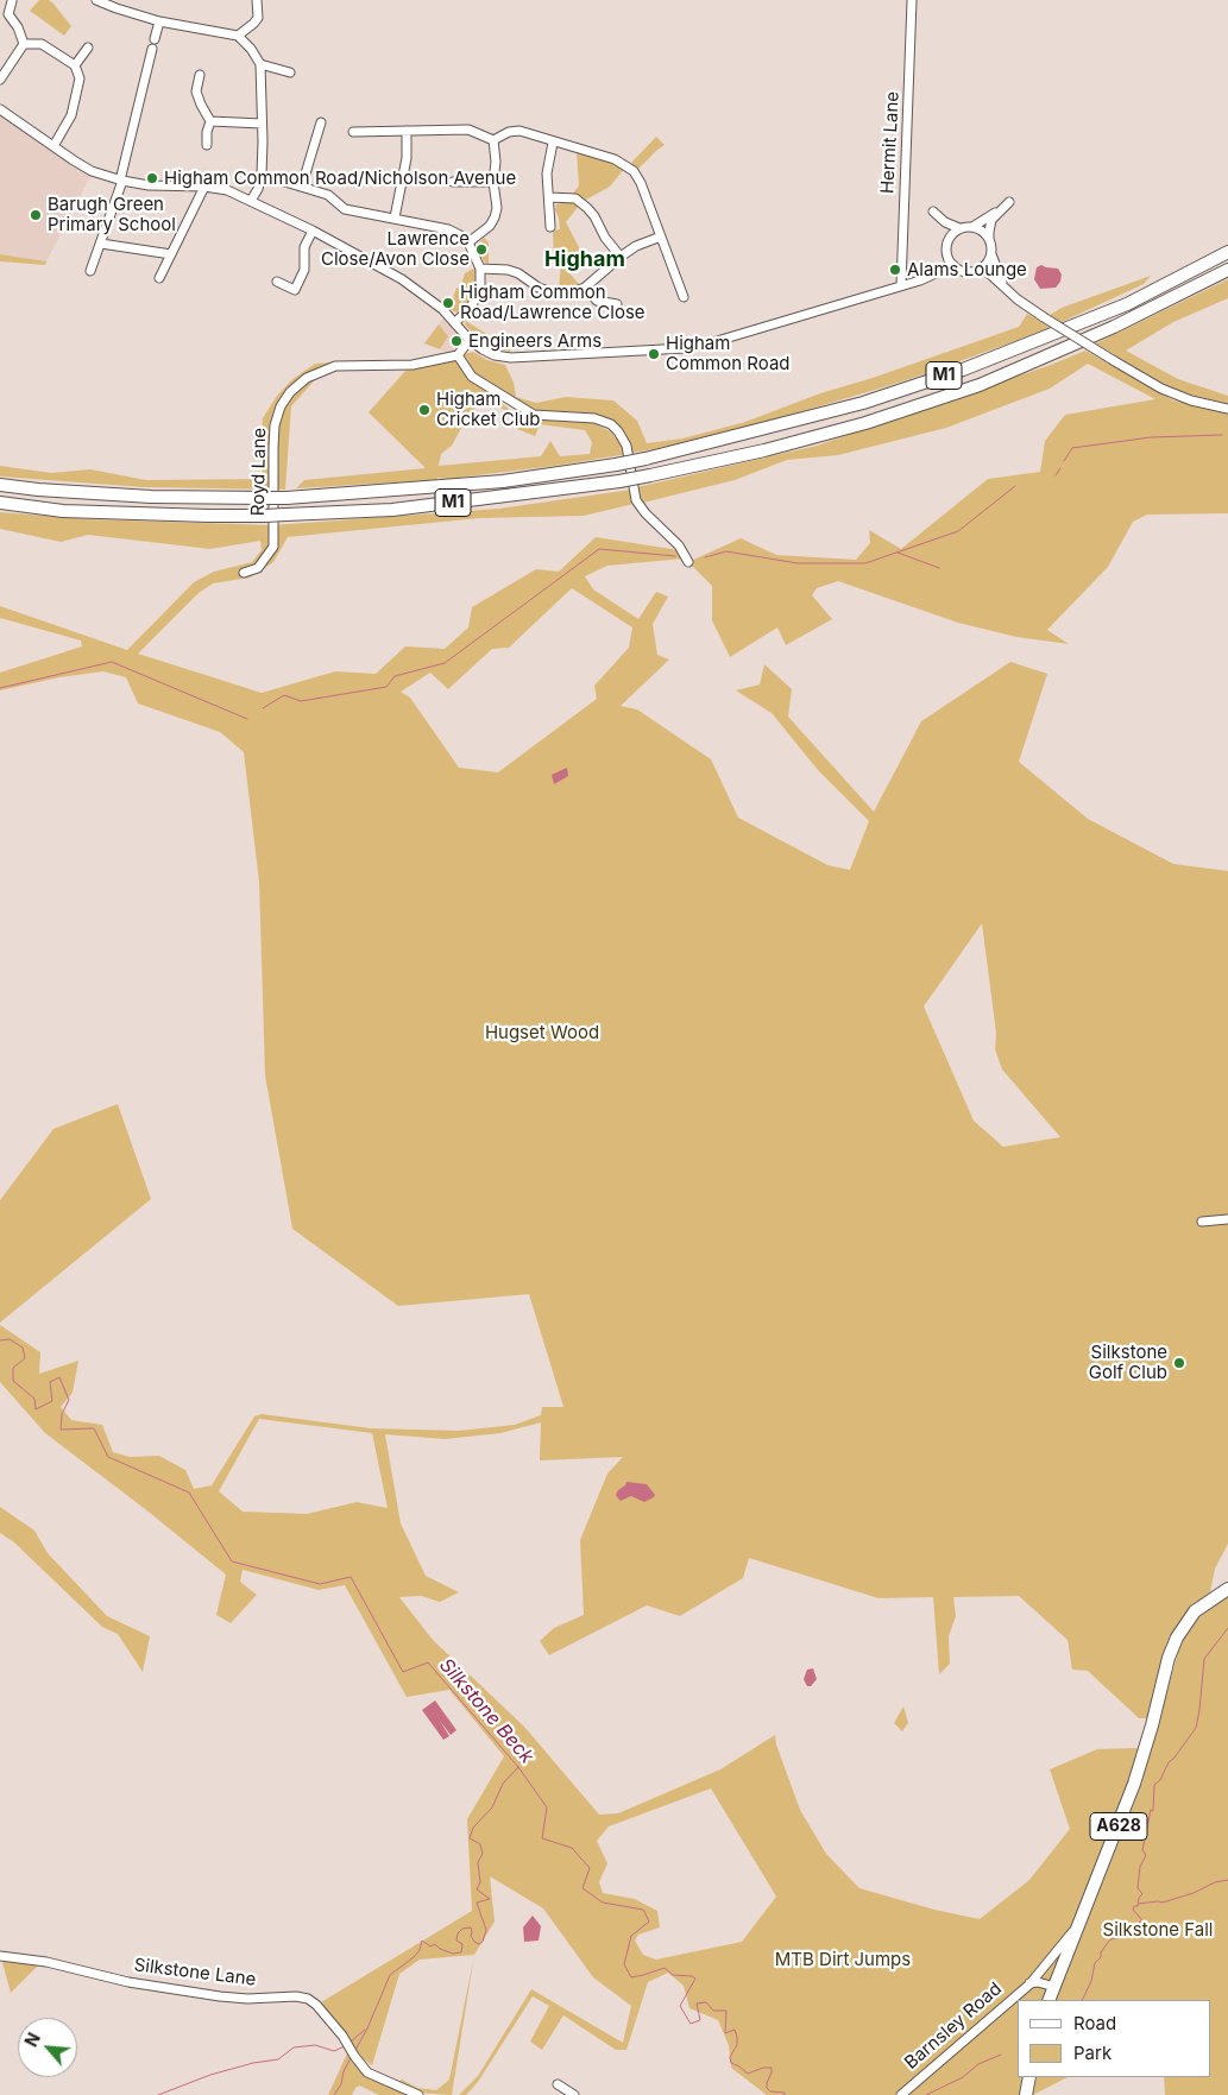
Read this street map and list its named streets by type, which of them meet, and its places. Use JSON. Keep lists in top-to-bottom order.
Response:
{
  "streets": {
    "highway": ["M1", "A628", "Barnsley Road"],
    "street": ["Hermit Lane", "Royd Lane", "Silkstone Lane"]
  },
  "crossings": [
    ["A628", "Barnsley Road"]
  ],
  "districts": ["Higham"],
  "water": ["Silkstone Beck"],
  "parks": ["Hugset Wood", "Silkstone Fall", "MTB Dirt Jumps"],
  "places": [
    "Higham Common Road/Nicholson Avenue",
    "Barugh Green Primary School",
    "Lawrence Close/Avon Close",
    "Alams Lounge",
    "Higham Common Road/Lawrence Close",
    "Engineers Arms",
    "Higham Common Road",
    "Higham Cricket Club",
    "Silkstone Golf Club"
  ],
  "legend": ["Road", "Park"],
  "north": "top left"
}
